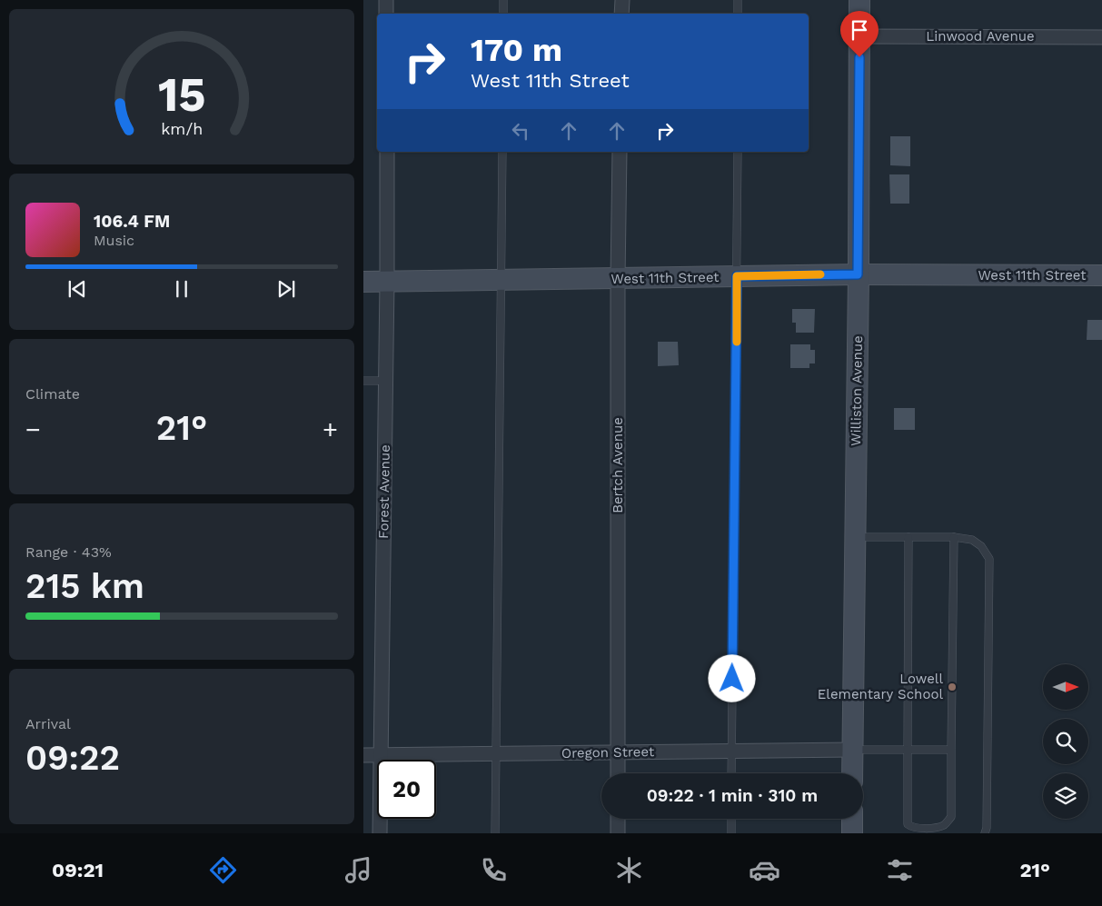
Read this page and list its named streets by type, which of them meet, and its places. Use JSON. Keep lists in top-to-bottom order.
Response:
{
  "streets": {
    "main road": ["West 11th Street", "Williston Avenue"],
    "street": [
      "Linwood Avenue",
      "Bertch Avenue",
      "Forest Avenue",
      "Oregon Street"
    ]
  },
  "crossings": [
    ["Linwood Avenue", "Williston Avenue"],
    ["West 11th Street", "Williston Avenue"],
    ["West 11th Street", "Bertch Avenue"],
    ["West 11th Street", "Forest Avenue"],
    ["Williston Avenue", "Oregon Street"],
    ["Bertch Avenue", "Oregon Street"],
    ["Forest Avenue", "Oregon Street"]
  ],
  "places": ["Lowell Elementary School"],
  "north": "right",
  "page": {
    "turn": ["170 m", "West 11th Street"],
    "song": ["106.4 FM", "Music"],
    "tile": [
      "Climate",
      ["Range · 43%", "215 km"],
      ["Arrival", "09:22"]
    ],
    "heat": ["−", "21°", "+"],
    "limit": "20",
    "trip": "09:22 · 1 min · 310 m",
    "tabs": ["09:21", "21°"],
    "gauge": ["15", "km/h"]
  }
}
